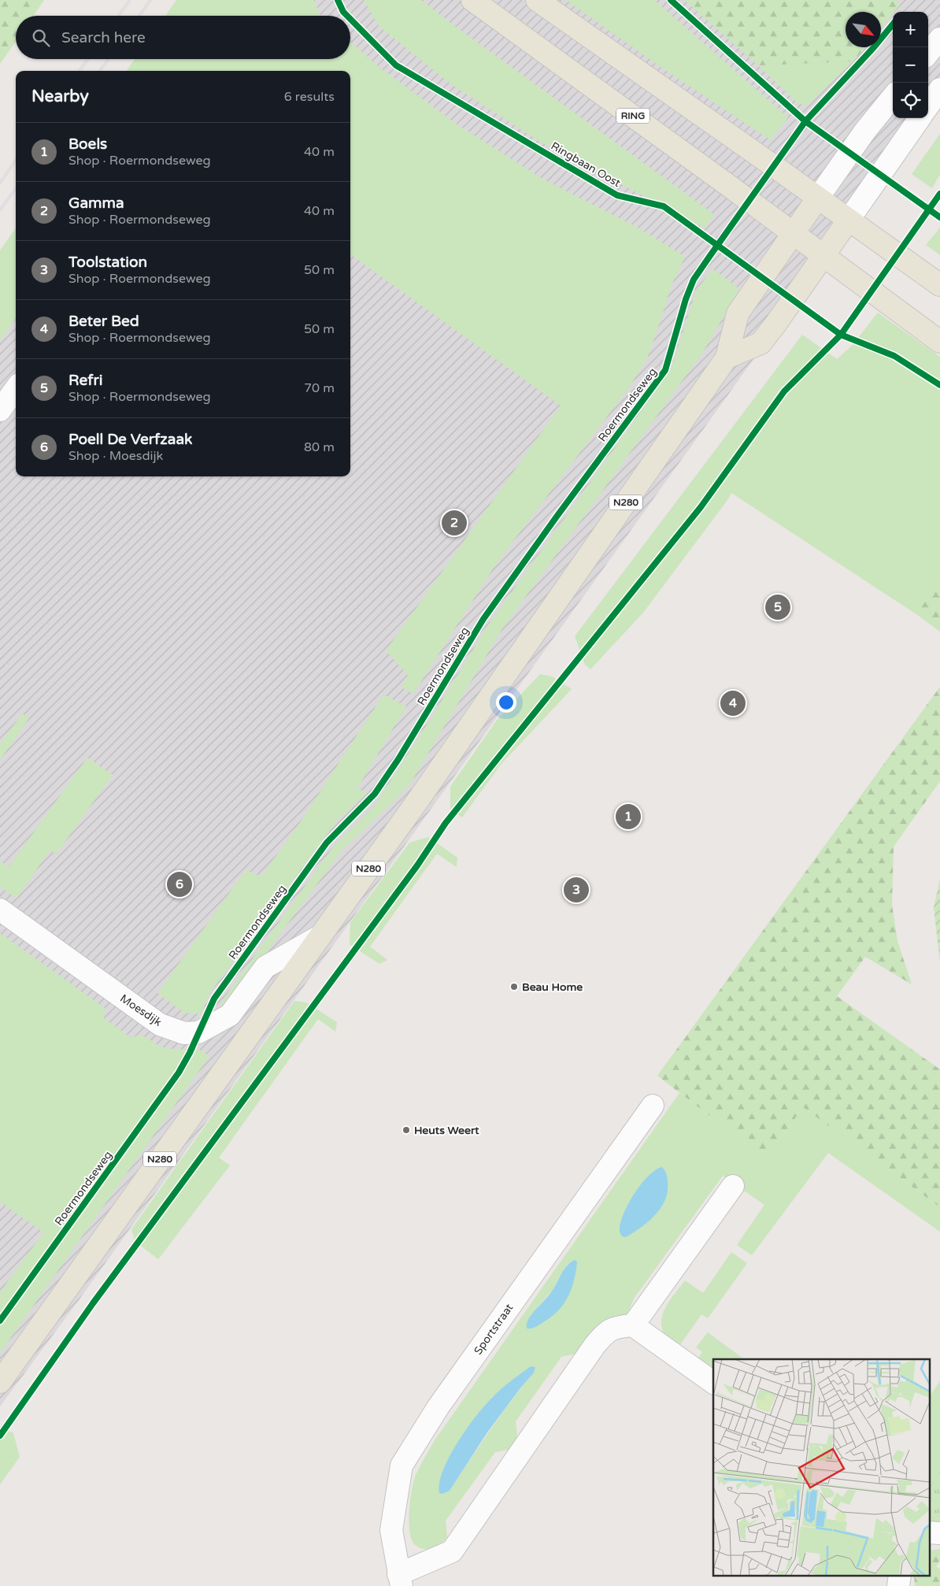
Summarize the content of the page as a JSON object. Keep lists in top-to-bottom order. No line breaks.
{"streets":{"main road":["RING","N280"],"street":["Moesdijk","Sportstraat"],"cycle path":["Ringbaan Oost","Roermondseweg"]},"crossings":[["RING","N280"],["N280","Moesdijk"]],"places":["Beau Home","Heuts Weert"],"north":"bottom right","page":{"map_buttons":["+","−"],"search":"Search here","heading":["Nearby","6 results"],"list":[{"mark":"1","name":"Boels","note":"Shop · Roermondseweg","value":"40 m"},{"mark":"2","name":"Gamma","note":"Shop · Roermondseweg","value":"40 m"},{"mark":"3","name":"Toolstation","note":"Shop · Roermondseweg","value":"50 m"},{"mark":"4","name":"Beter Bed","note":"Shop · Roermondseweg","value":"50 m"},{"mark":"5","name":"Refri","note":"Shop · Roermondseweg","value":"70 m"},{"mark":"6","name":"Poell De Verfzaak","note":"Shop · Moesdijk","value":"80 m"}],"pins":["2","5","4","1","6","3"]}}
